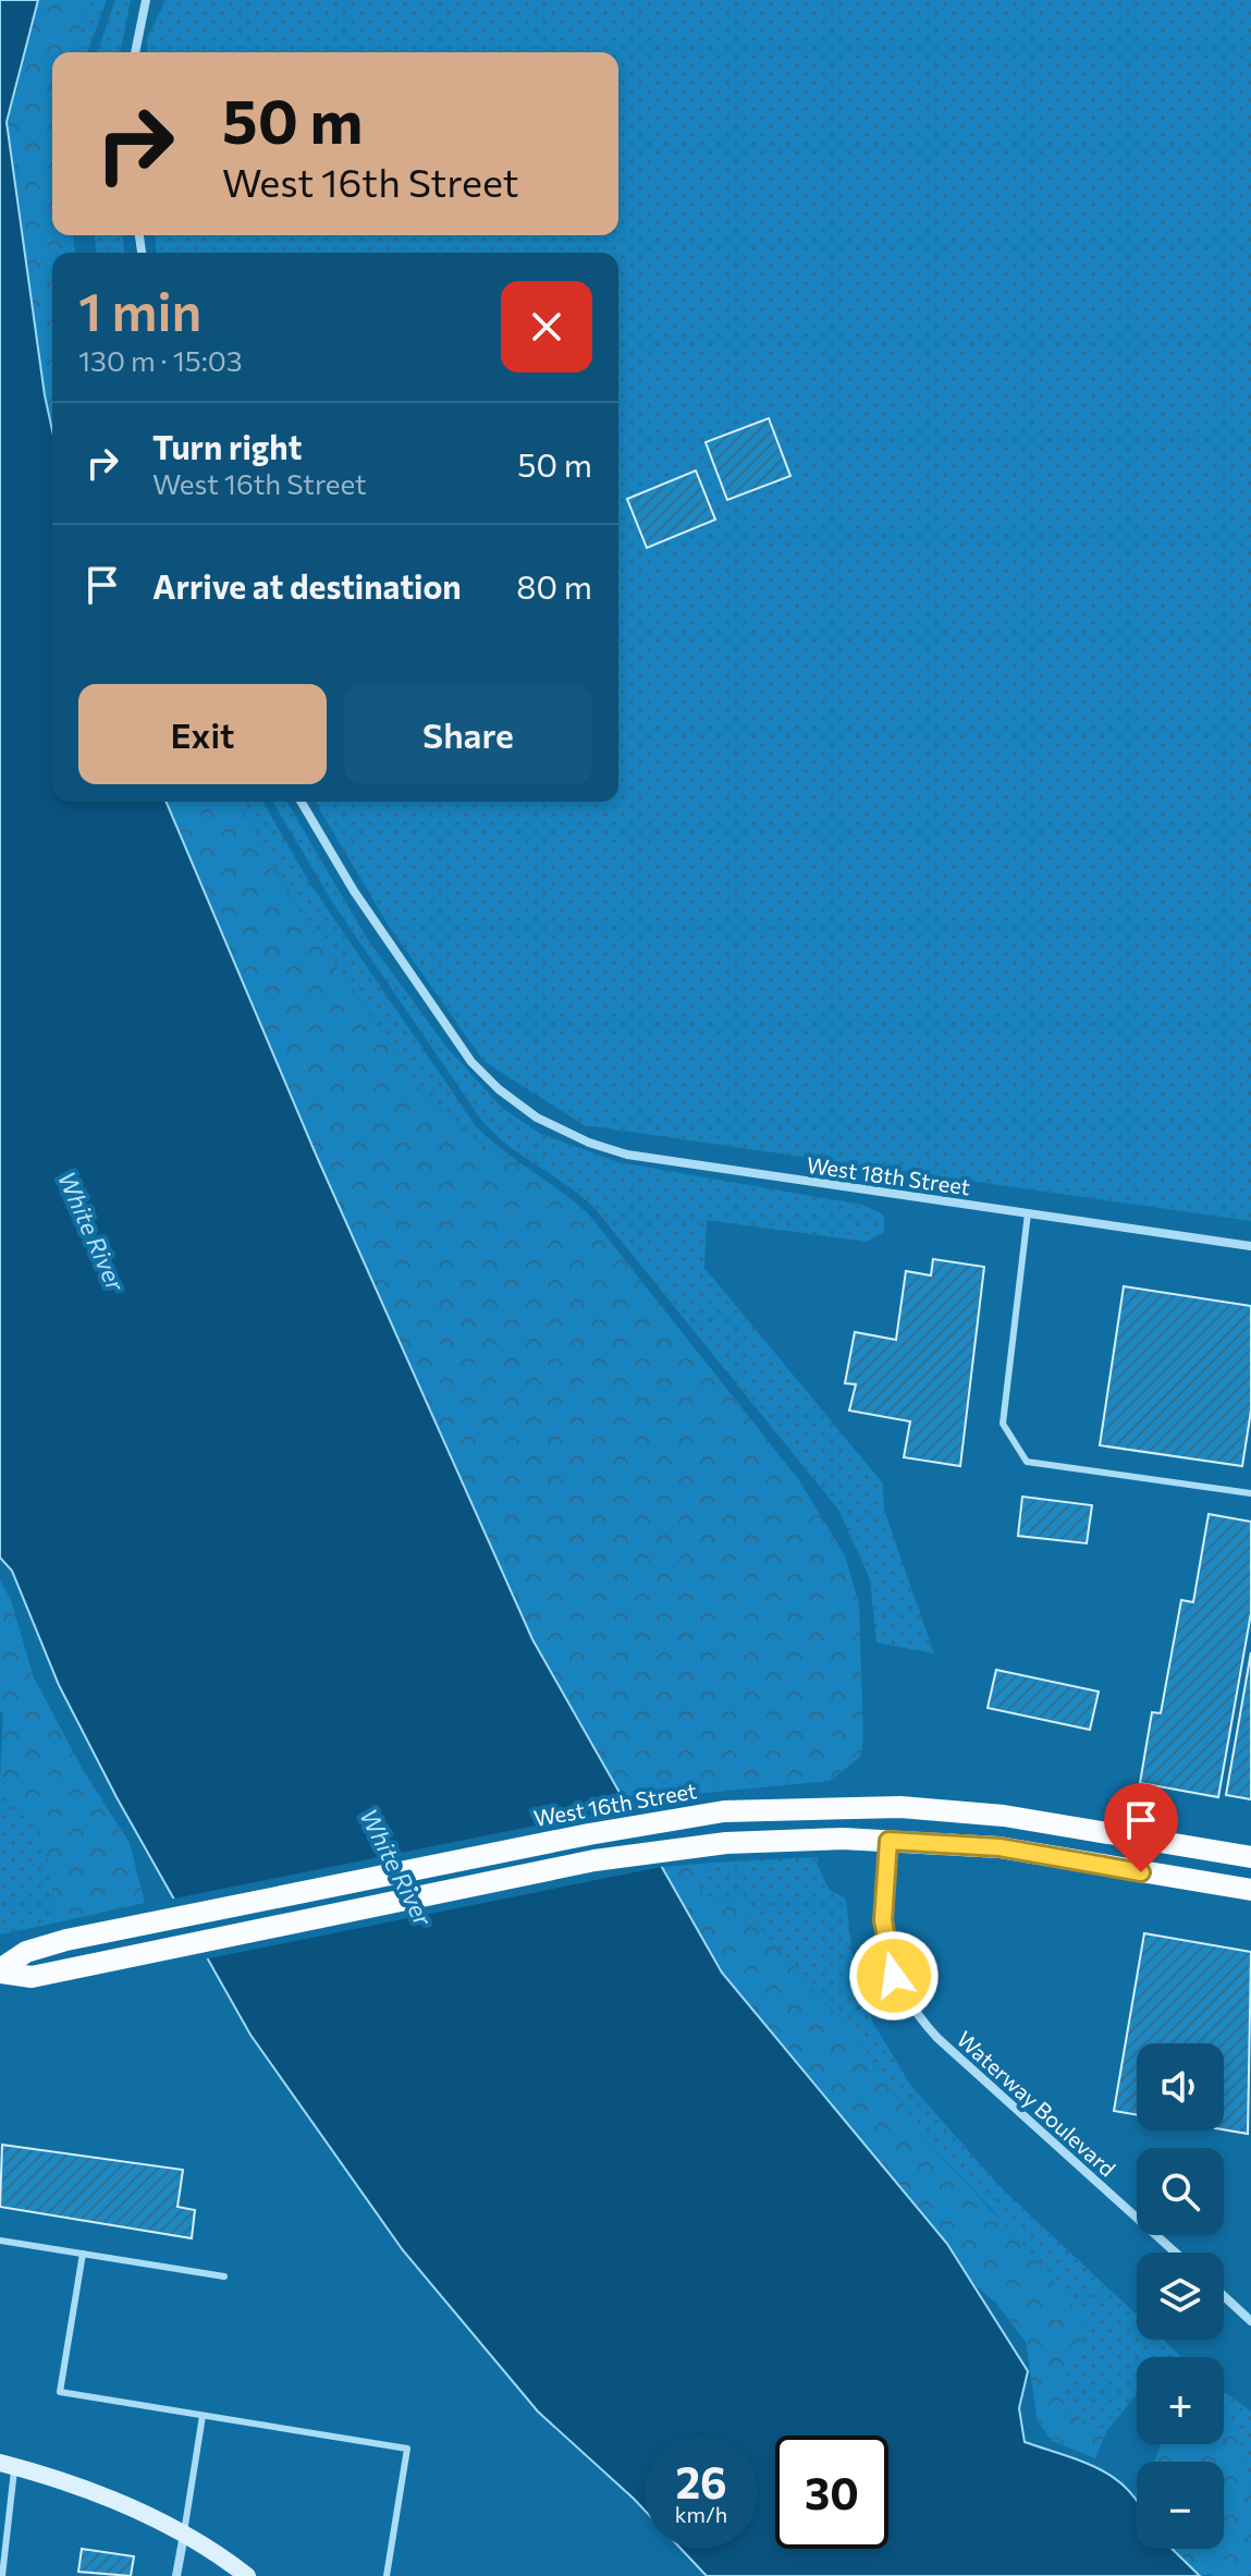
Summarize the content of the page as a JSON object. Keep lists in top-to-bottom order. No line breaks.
{"streets":{"main road":["West 16th Street"],"street":["West 18th Street","Waterway Boulevard"]},"crossings":[["West 16th Street","Waterway Boulevard"]],"water":["White River"],"page":{"turn":["50 m","West 16th Street"],"heading":["1 min","130 m · 15:03"],"list":[{"name":"Turn right","note":"West 16th Street","value":"50 m"},{"name":"Arrive at destination","value":"80 m"}],"buttons":["Exit","Share"],"map_buttons":["+","−"],"speed":"26 km/h","limit":"30"}}
